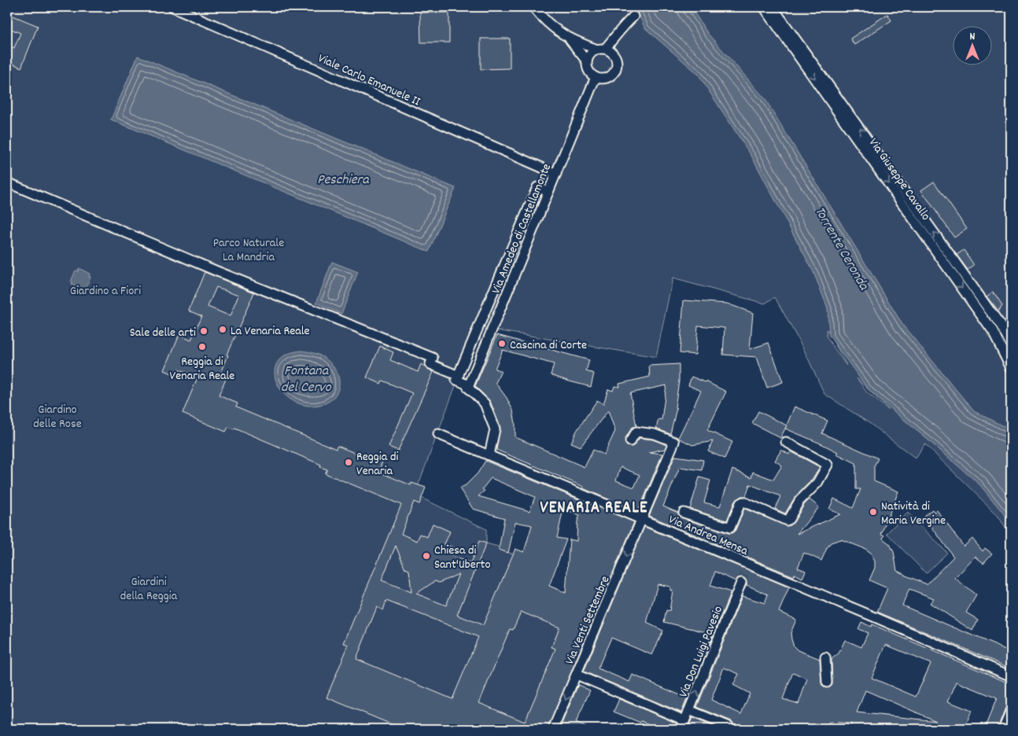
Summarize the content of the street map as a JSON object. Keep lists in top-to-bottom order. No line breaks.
{"streets":{"street":["Viale Carlo Emanuele II","Via Giuseppe Cavallo","Via Amedeo di Castellamonte","Via Andrea Mensa","Via Venti Settembre","Via Don Luigi Pavesio"]},"crossings":[["Viale Carlo Emanuele II","Via Amedeo di Castellamonte"],["Via Andrea Mensa","Via Venti Settembre"]],"one_way":["Via Venti Settembre","Via Don Luigi Pavesio"],"districts":["VENARIA REALE"],"water":["Peschiera","Torrente Ceronda","Fontana del Cervo"],"parks":["Parco Naturale La Mandria","Giardino a Fiori","Giardino delle Rose","Giardini della Reggia"],"places":["La Venaria Reale","Sale delle arti","Cascina di Corte","Reggia di Venaria Reale","Reggia di Venaria","Natività di Maria Vergine","Chiesa di Sant'Uberto"],"north":"top"}
